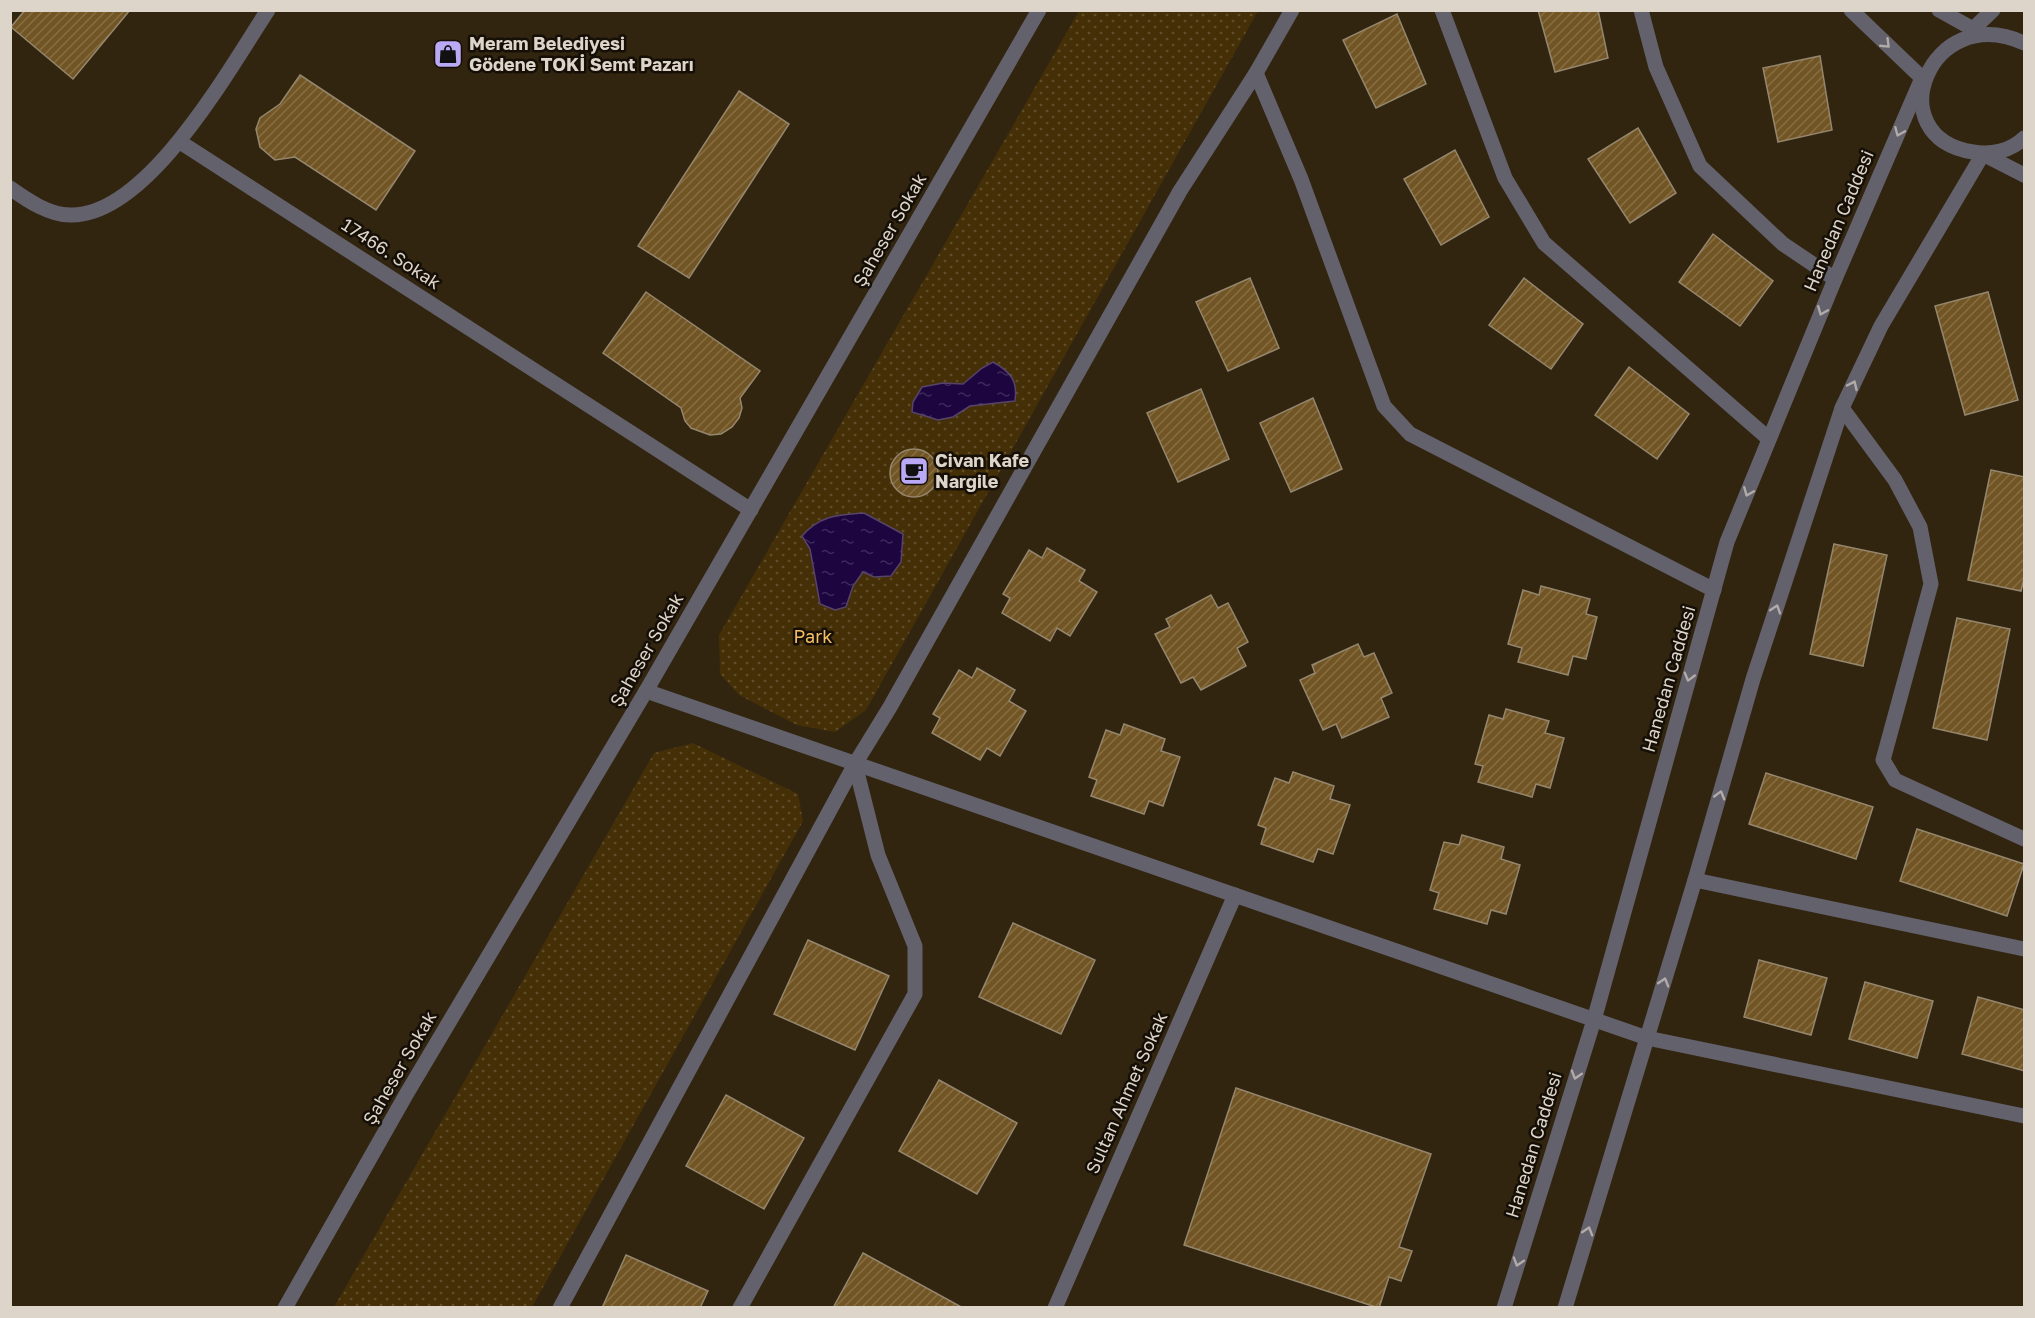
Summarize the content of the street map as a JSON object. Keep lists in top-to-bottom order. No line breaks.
{"streets":{"street":["Hanedan Caddesi","Şaheser Sokak","17466. Sokak","Sultan Ahmet Sokak"]},"crossings":[["Şaheser Sokak","17466. Sokak"]],"parks":["Park"],"places":{"shop":["Meram Belediyesi Gödene TOKİ Semt Pazarı"],"cafe":["Civan Kafe Nargile"]}}
